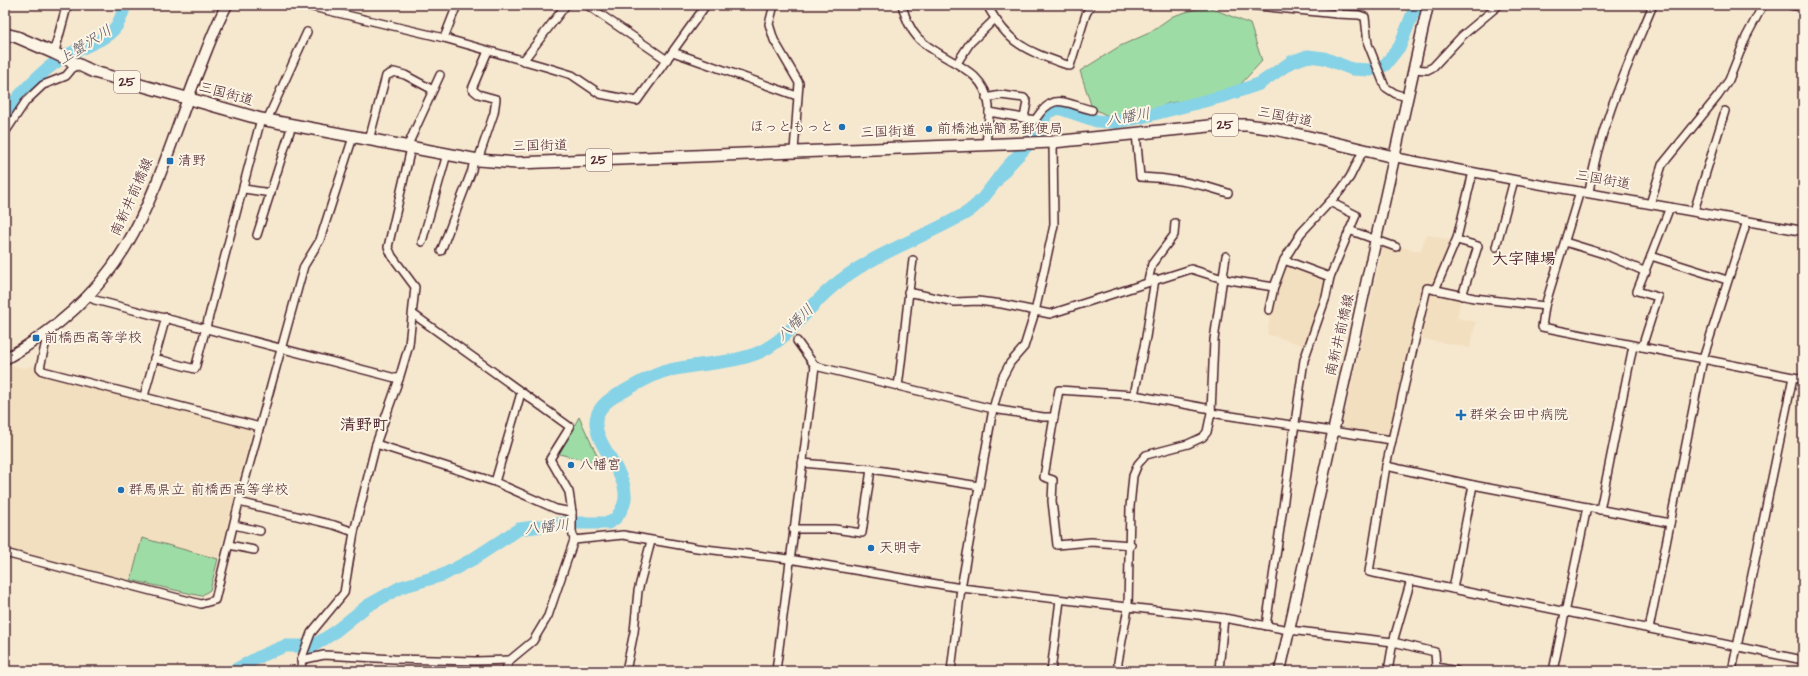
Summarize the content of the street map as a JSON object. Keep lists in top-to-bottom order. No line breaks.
{"streets":{"main road":["25","三国街道","南新井前橋線"]},"crossings":[["三国街道","南新井前橋線"]],"districts":["大字陣場","清野町"],"water":["上蟹沢川","八幡川"],"places":{"other":["ほっともっと","前橋池端簡易郵便局","八幡宮","群馬県立 前橋西高等学校","天明寺"],"transit":["清野","前橋西高等学校"],"health":["群栄会田中病院"]}}
